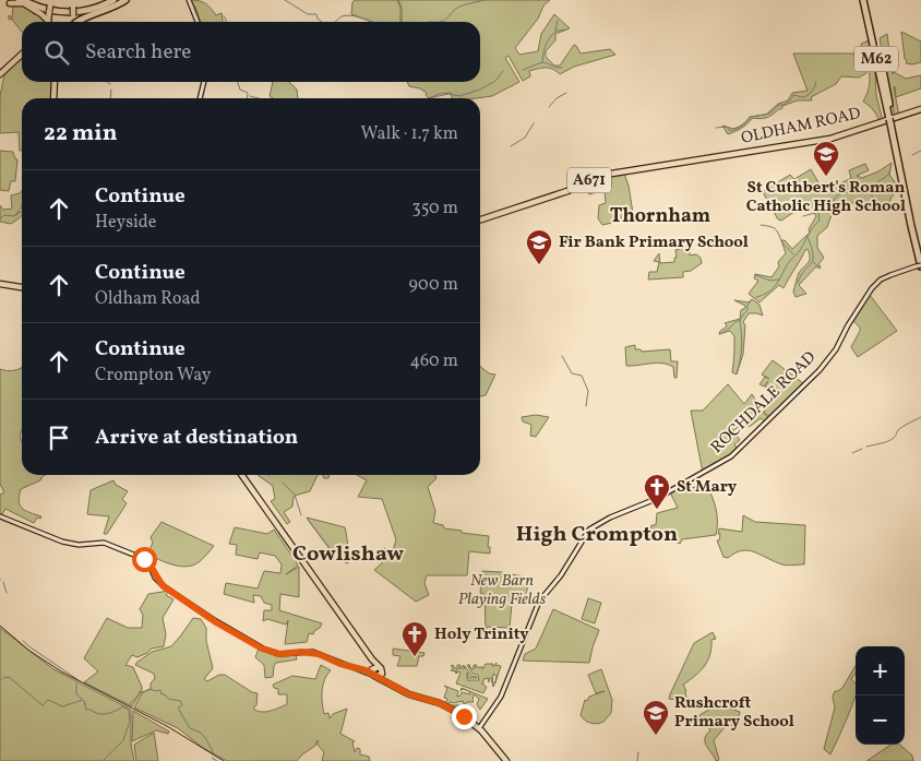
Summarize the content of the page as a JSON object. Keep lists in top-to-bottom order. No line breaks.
{"streets":{"highway":["M62"],"main road":["OLDHAM ROAD","A671","ROCHDALE ROAD"]},"crossings":[["M62","ROCHDALE ROAD"]],"districts":["Thornham","High Crompton","Cowlishaw"],"parks":["New Barn Playing Fields"],"places":{"school or university":["St Cuthbert's Roman Catholic High School","Fir Bank Primary School","Rushcroft Primary School"],"church":["St Mary","Holy Trinity"]},"page":{"search":"Search here","heading":["22 min","Walk · 1.7 km"],"list":[["Continue","Heyside","350 m"],["Continue","Oldham Road","900 m"],["Continue","Crompton Way","460 m"],"Arrive at destination"],"map_buttons":["+","−"]}}
